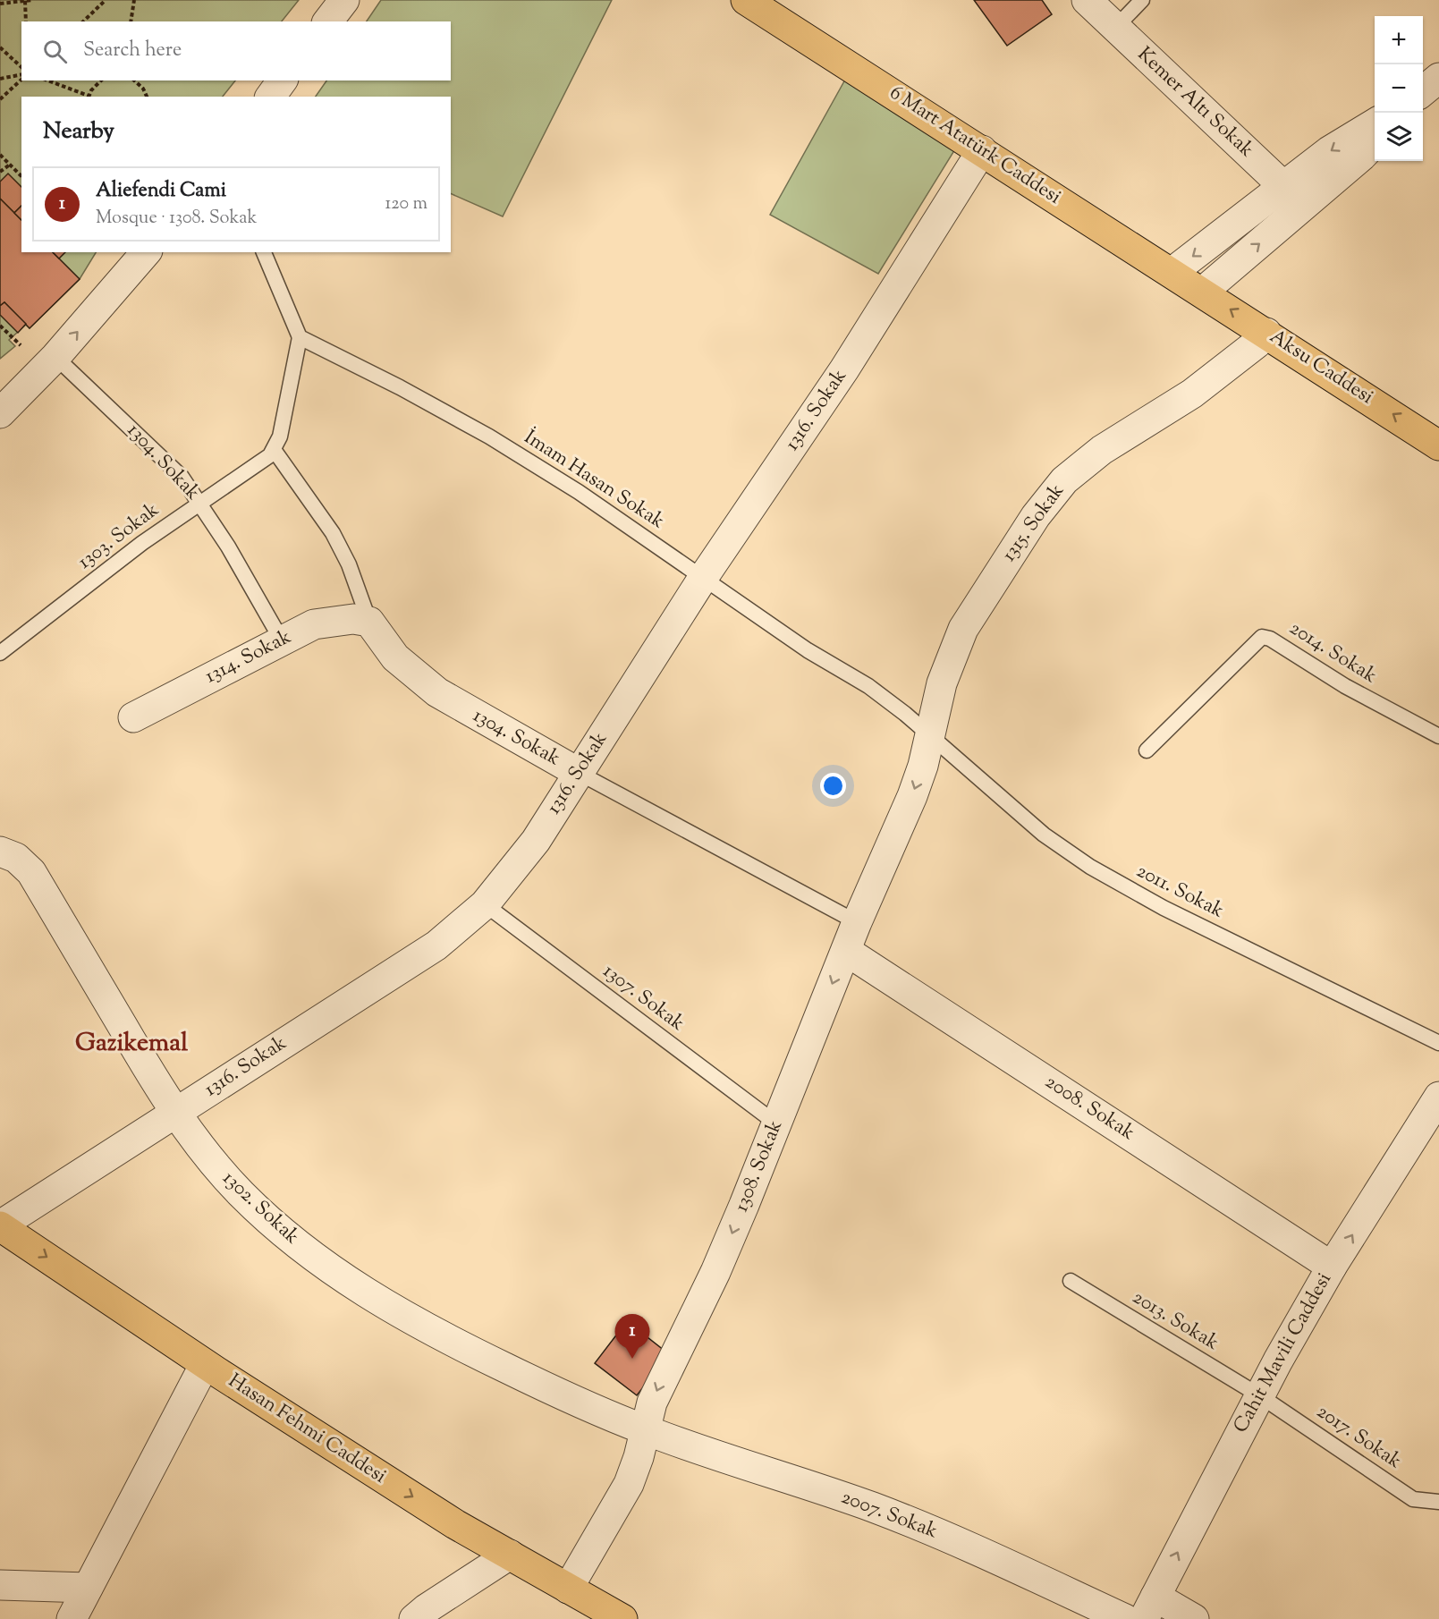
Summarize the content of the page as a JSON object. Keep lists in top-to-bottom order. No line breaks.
{"streets":{"main road":["6 Mart Atatürk Caddesi","Aksu Caddesi","Hasan Fehmi Caddesi"],"street":["Kemer Altı Sokak","1316. Sokak","1304. Sokak","1315. Sokak","1314. Sokak","2008. Sokak","1308. Sokak","1302. Sokak","Cahit Mavili Caddesi","2007. Sokak"],"lane":["İmam Hasan Sokak","1303. Sokak","2014. Sokak","2011. Sokak","1307. Sokak","2013. Sokak","2017. Sokak"]},"crossings":[["6 Mart Atatürk Caddesi","Aksu Caddesi"],["6 Mart Atatürk Caddesi","1316. Sokak"],["Aksu Caddesi","1315. Sokak"],["1316. Sokak","1304. Sokak"],["1316. Sokak","İmam Hasan Sokak"],["1316. Sokak","1307. Sokak"],["1316. Sokak","1302. Sokak"],["1316. Sokak","Hasan Fehmi Caddesi"],["1304. Sokak","1303. Sokak"],["1304. Sokak","1314. Sokak"],["1304. Sokak","1308. Sokak"],["İmam Hasan Sokak","1315. Sokak"],["İmam Hasan Sokak","2011. Sokak"],["İmam Hasan Sokak","1308. Sokak"],["1315. Sokak","2011. Sokak"],["1315. Sokak","1308. Sokak"],["2011. Sokak","1308. Sokak"],["1307. Sokak","1308. Sokak"],["2008. Sokak","1308. Sokak"],["2008. Sokak","Cahit Mavili Caddesi"],["1308. Sokak","1302. Sokak"],["1308. Sokak","Hasan Fehmi Caddesi"],["1308. Sokak","2007. Sokak"],["1302. Sokak","2007. Sokak"],["2013. Sokak","Cahit Mavili Caddesi"],["2013. Sokak","2017. Sokak"],["Cahit Mavili Caddesi","2017. Sokak"]],"one_way":["Aksu Caddesi","1308. Sokak","Cahit Mavili Caddesi","Hasan Fehmi Caddesi"],"districts":["Gazikemal"],"page":{"map_buttons":["+","−"],"search":"Search here","heading":"Nearby","list":[{"mark":"1","name":"Aliefendi Cami","note":"Mosque · 1308. Sokak","value":"120 m"}],"pins":"1"}}
